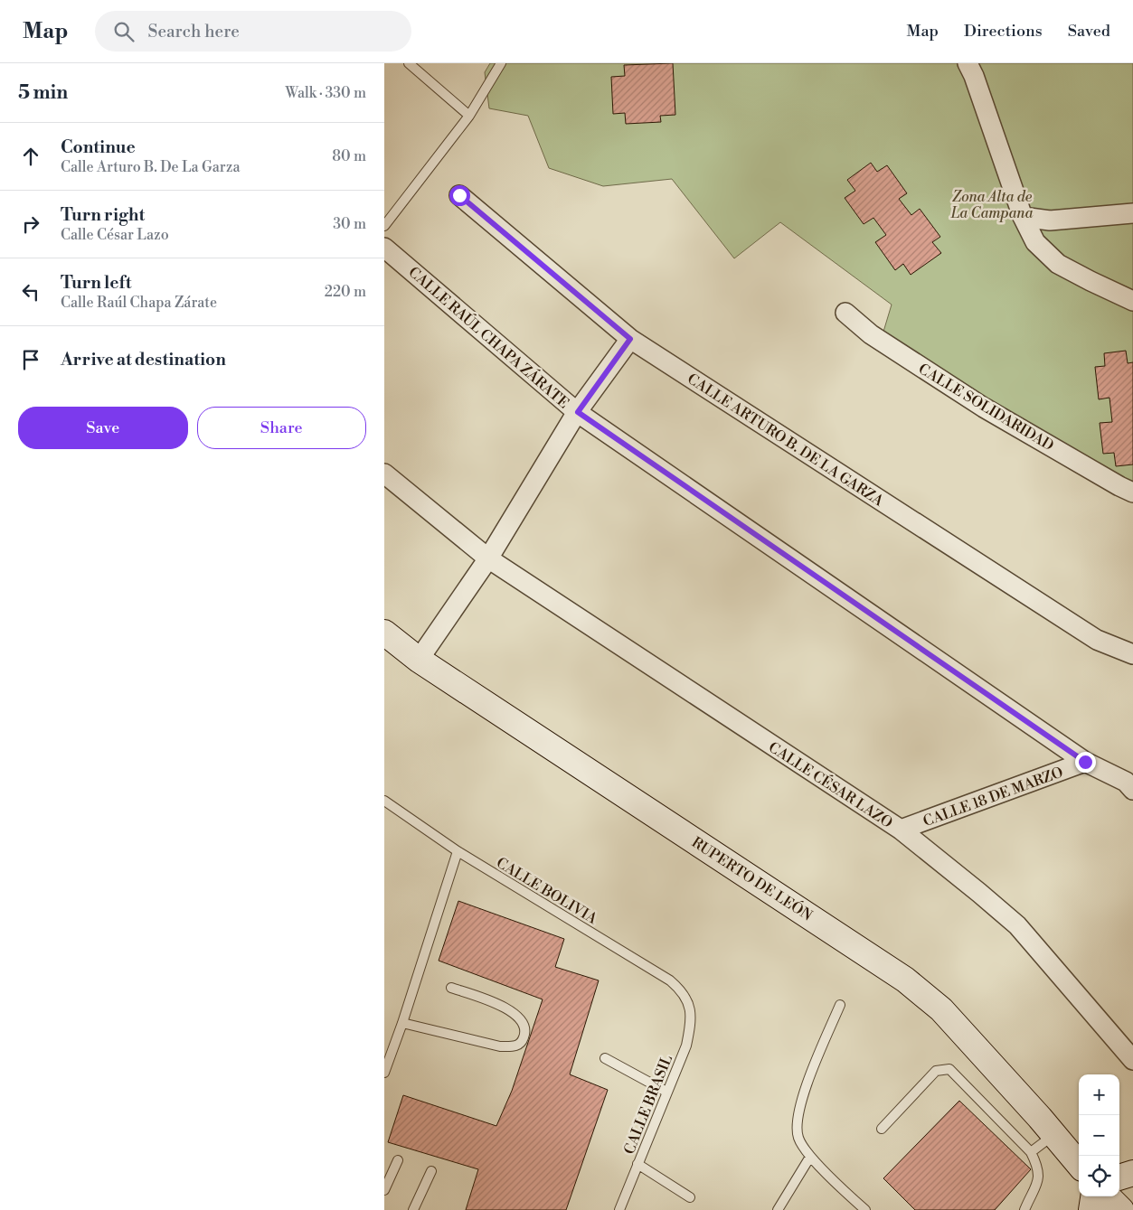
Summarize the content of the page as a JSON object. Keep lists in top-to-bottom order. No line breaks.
{"streets":{"street":["CALLE RAÚL CHAPA ZÁRATE","CALLE SOLIDARIDAD","CALLE ARTURO B. DE LA GARZA","CALLE CÉSAR LAZO","CALLE 18 DE MARZO","RUPERTO DE LEÓN"],"lane":["CALLE BOLIVIA","CALLE BRASIL"]},"crossings":[["CALLE RAÚL CHAPA ZÁRATE","CALLE 18 DE MARZO"],["CALLE CÉSAR LAZO","CALLE 18 DE MARZO"],["CALLE BOLIVIA","CALLE BRASIL"]],"parks":["Zona Alta de La Campana"],"page":{"header":"Map","search":"Search here","nav":["Map","Directions","Saved"],"heading":["5 min","Walk · 330 m"],"list":[["Continue","Calle Arturo B. De La Garza","80 m"],["Turn right","Calle César Lazo","30 m"],["Turn left","Calle Raúl Chapa Zárate","220 m"],"Arrive at destination"],"buttons":["Save","Share"],"map_buttons":["+","−"]}}
